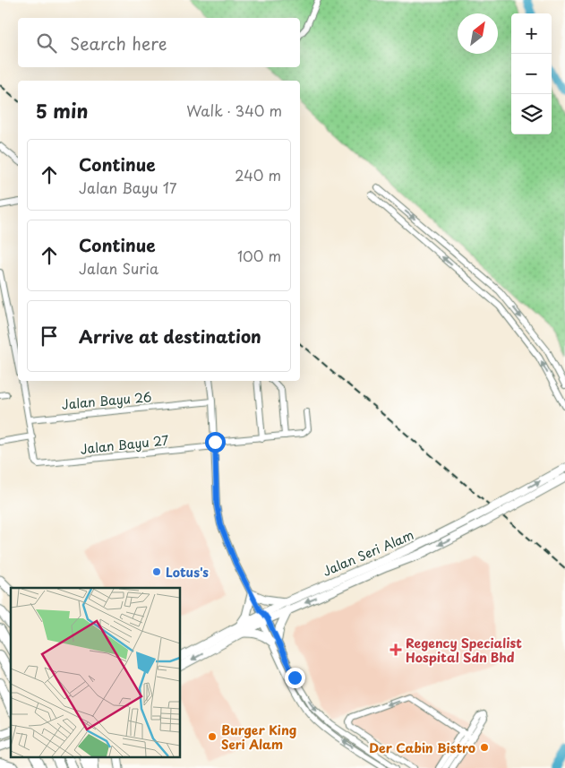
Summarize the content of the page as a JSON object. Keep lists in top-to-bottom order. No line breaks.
{"streets":{"main road":["Jalan Seri Alam"],"street":["Jalan Bayu 26","Jalan Bayu 27"]},"places":{"other":["Lotus's","Burger King Seri Alam","Der Cabin Bistro"],"health":["Regency Specialist Hospital Sdn Bhd"]},"north":"top right","page":{"map_buttons":["+","−"],"search":"Search here","heading":["5 min","Walk · 340 m"],"list":[["Continue","Jalan Bayu 17","240 m"],["Continue","Jalan Suria","100 m"],"Arrive at destination"]}}
